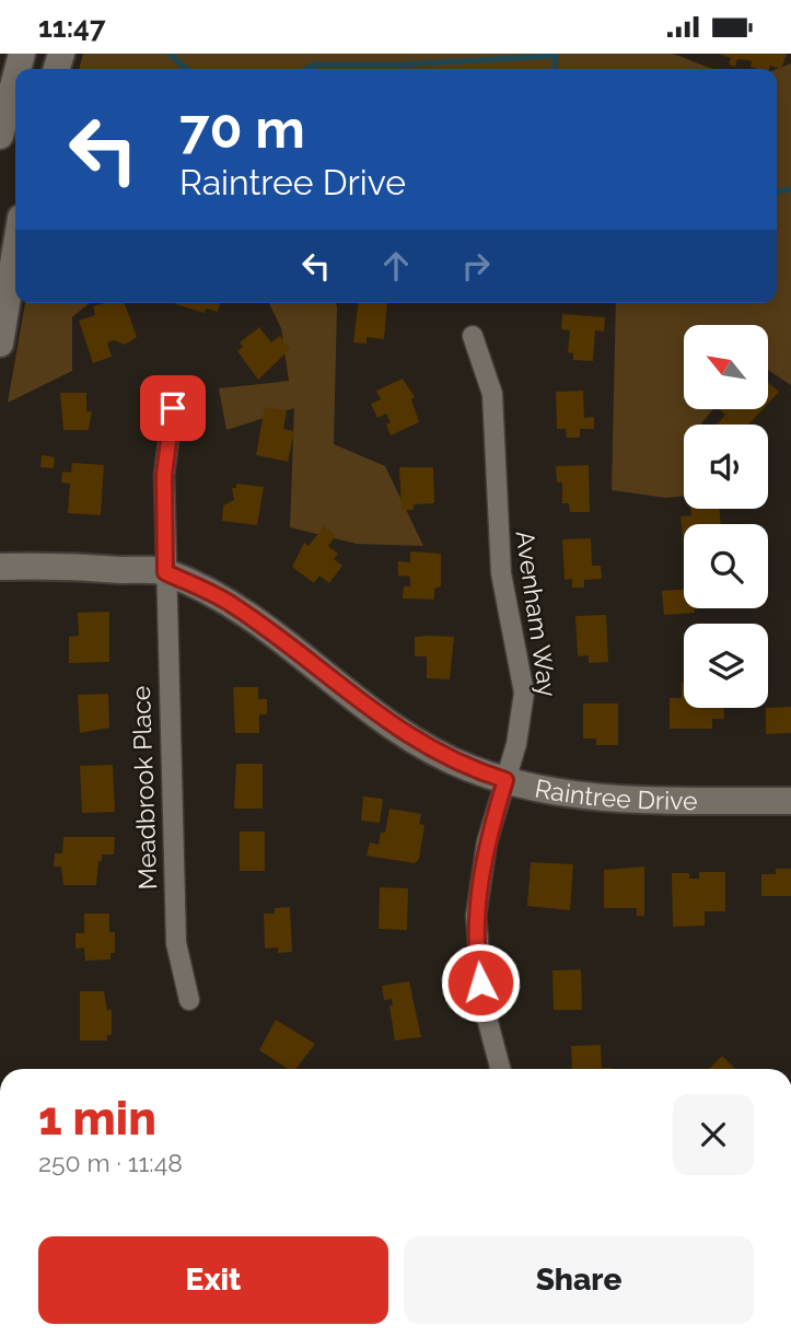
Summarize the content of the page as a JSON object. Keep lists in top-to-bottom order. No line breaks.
{"streets":{"street":["Avenham Way","Meadbrook Place","Raintree Drive"]},"crossings":[["Avenham Way","Raintree Drive"],["Meadbrook Place","Raintree Drive"]],"north":"top left","page":{"status":"11:47","turn":["70 m","Raintree Drive"],"heading":["1 min","250 m · 11:48"],"buttons":["Exit","Share"]}}
